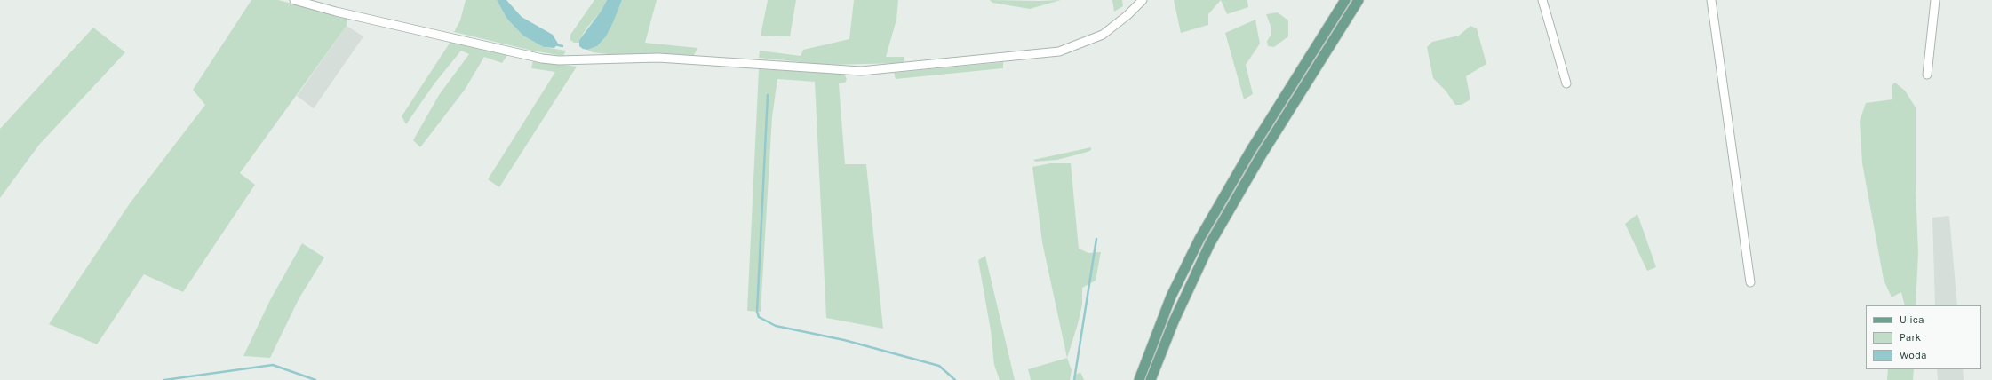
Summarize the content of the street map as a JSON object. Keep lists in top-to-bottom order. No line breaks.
{"legend":["Ulica","Park","Woda"]}
